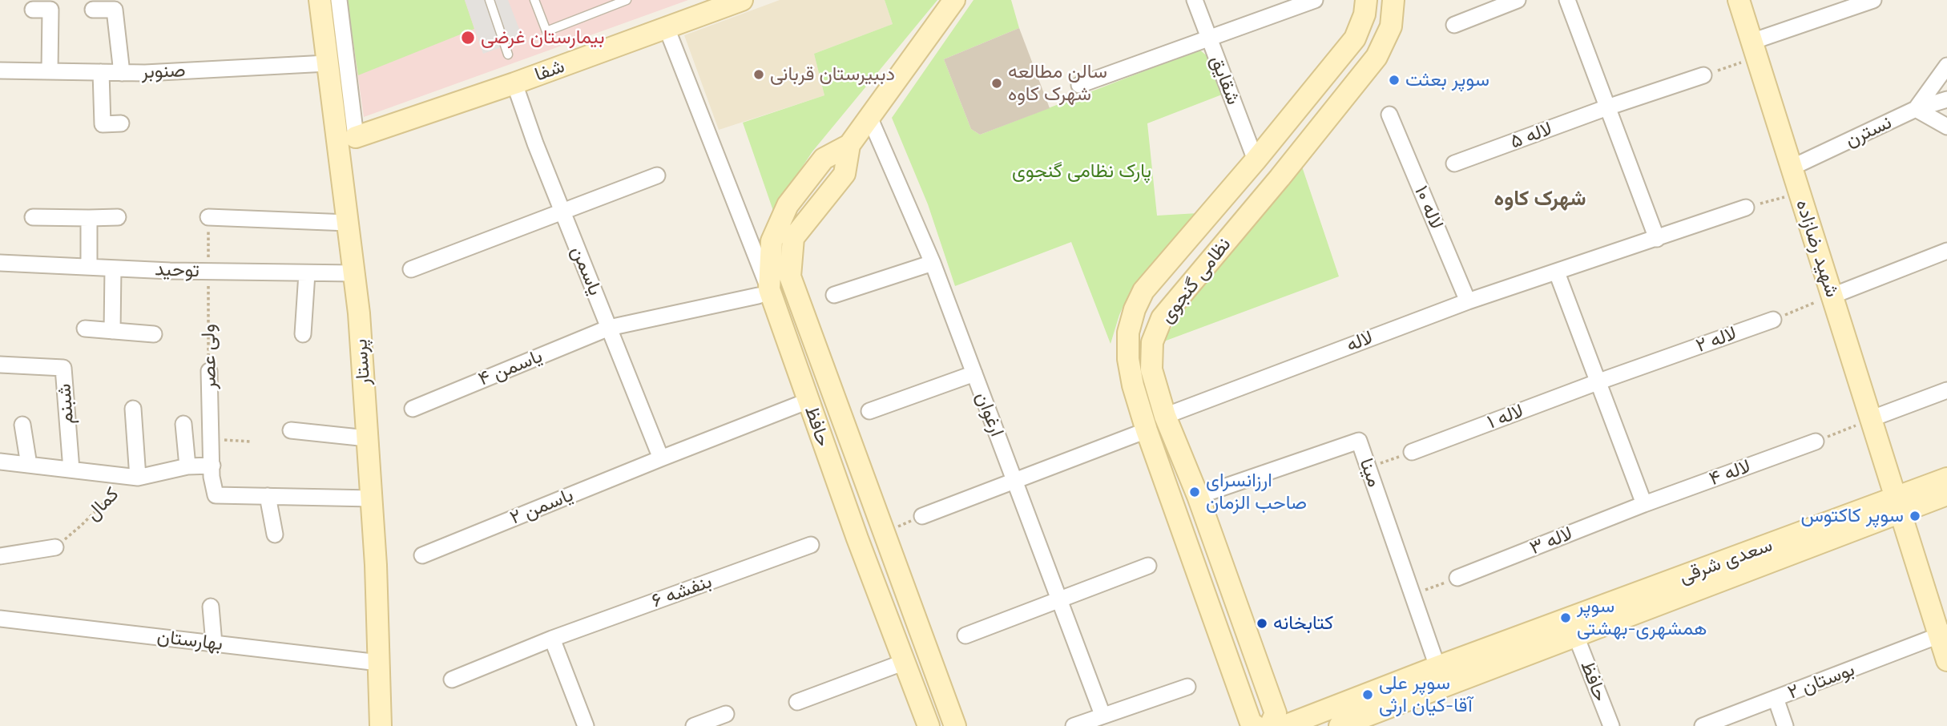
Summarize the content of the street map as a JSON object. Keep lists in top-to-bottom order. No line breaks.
{"streets":{"street":["شفا","صنوبر","شقایق","نسترن","لاله ۵","لاله ۱۰","شهید رضازاده","توحید","یاسمن","نظامی گنجوی","لاله ۲","لاله","ولی عصر","پرستار","یاسمن ۴","شبنم","ارغوان","لاله ۱","حافظ","مینا","لاله ۴","کمال","یاسمن ۲","لاله ۳","سعدی شرقی","بنفشه ۶","بهارستان","بوستان ۲"]},"crossings":[["شفا","یاسمن"],["صنوبر","پرستار"],["شقایق","نظامی گنجوی"],["نسترن","شهید رضازاده"],["لاله ۱۰","لاله"],["شهید رضازاده","سعدی شرقی"],["شهید رضازاده","بوستان ۲"],["توحید","ولی عصر"],["توحید","پرستار"],["یاسمن","یاسمن ۴"],["یاسمن","یاسمن ۲"],["نظامی گنجوی","لاله"],["نظامی گنجوی","مینا"],["لاله ۲","لاله ۱"],["ولی عصر","کمال"],["پرستار","بهارستان"],["یاسمن ۴","حافظ"],["ارغوان","حافظ"],["حافظ","یاسمن ۲"],["حافظ","سعدی شرقی"],["مینا","سعدی شرقی"],["لاله ۴","لاله ۳"]],"districts":["شهرک کاوه"],"parks":["پارک نظامی گنجوی"],"places":["بیمارستان غرضی","دببیرستان قربانی","سوپر بعثت","سالن مطالعه شهرک کاوه","ارزانسرای صاحب الزمان","سوپر کاکتوس","سوپر همشهری-بهشتی","کتابخانه","سوپر علی آقا-کیان ارثی"]}
